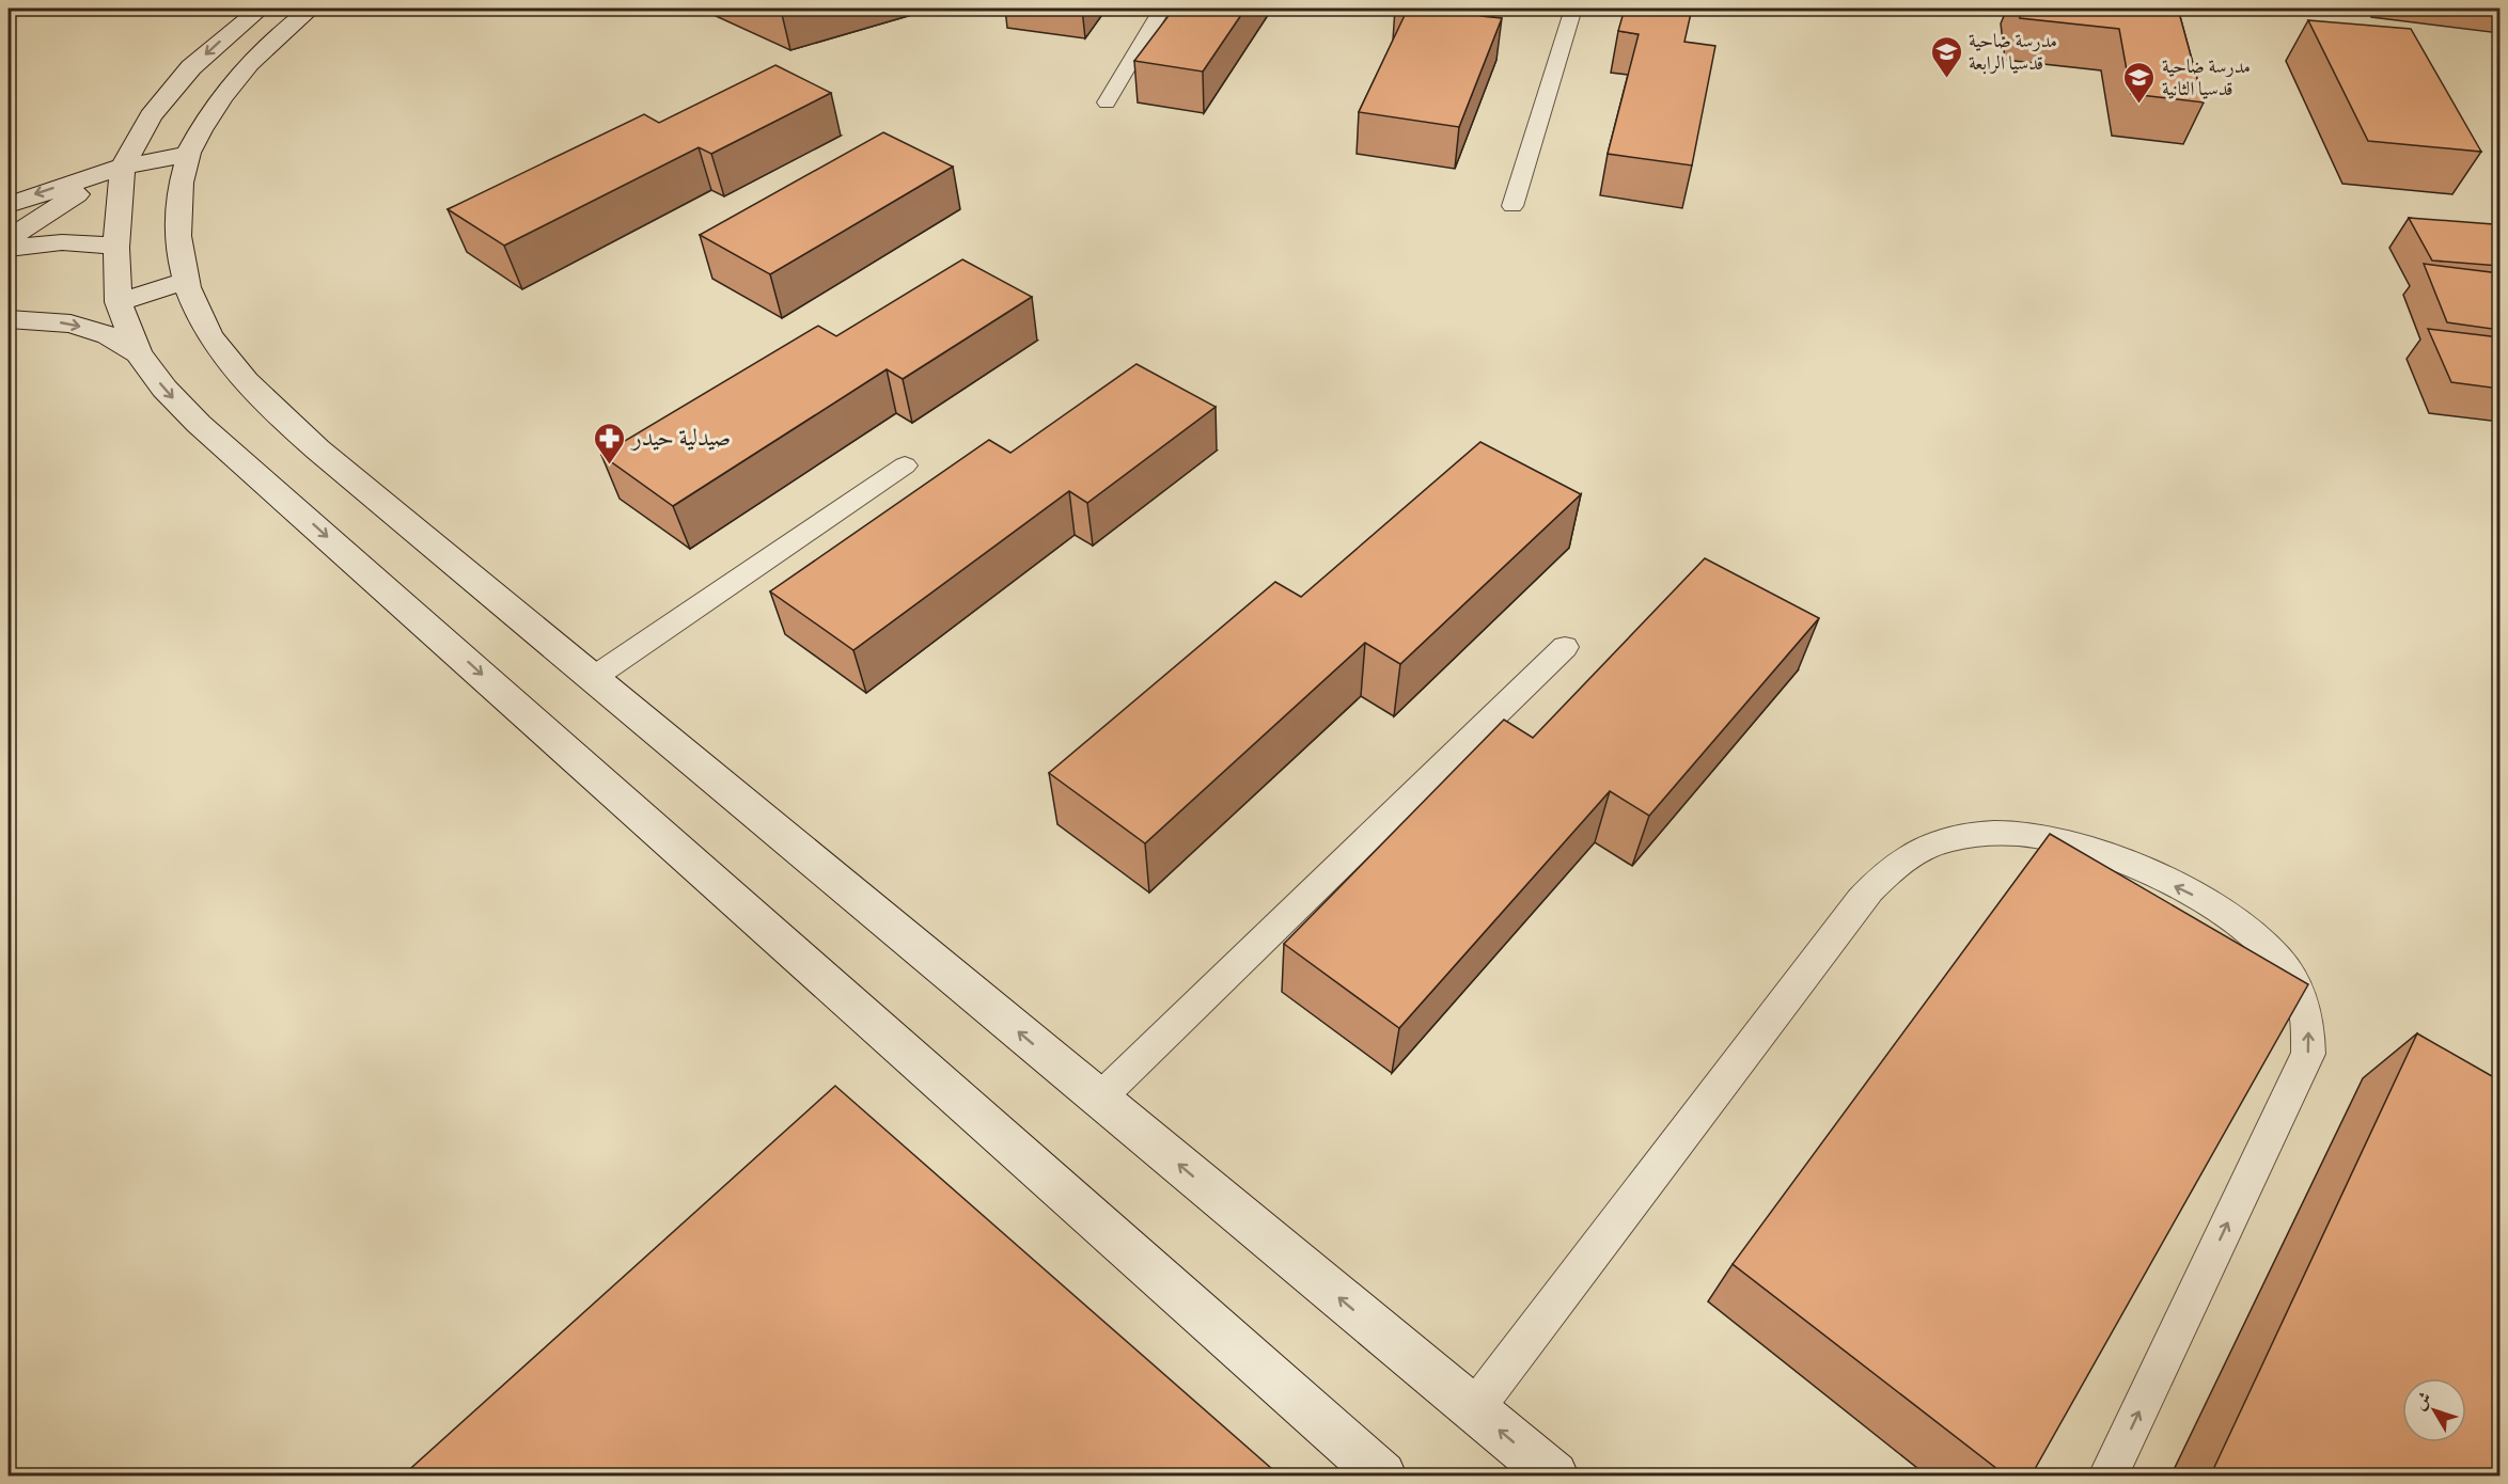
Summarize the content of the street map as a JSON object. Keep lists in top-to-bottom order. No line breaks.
{"places":{"school or university":["مدرسة ضاحية قدسيا الرابعة","مدرسة ضاحية قدسيا الثانية"],"pharmacy":["صيدلية حيدر"]},"north":"top left"}
